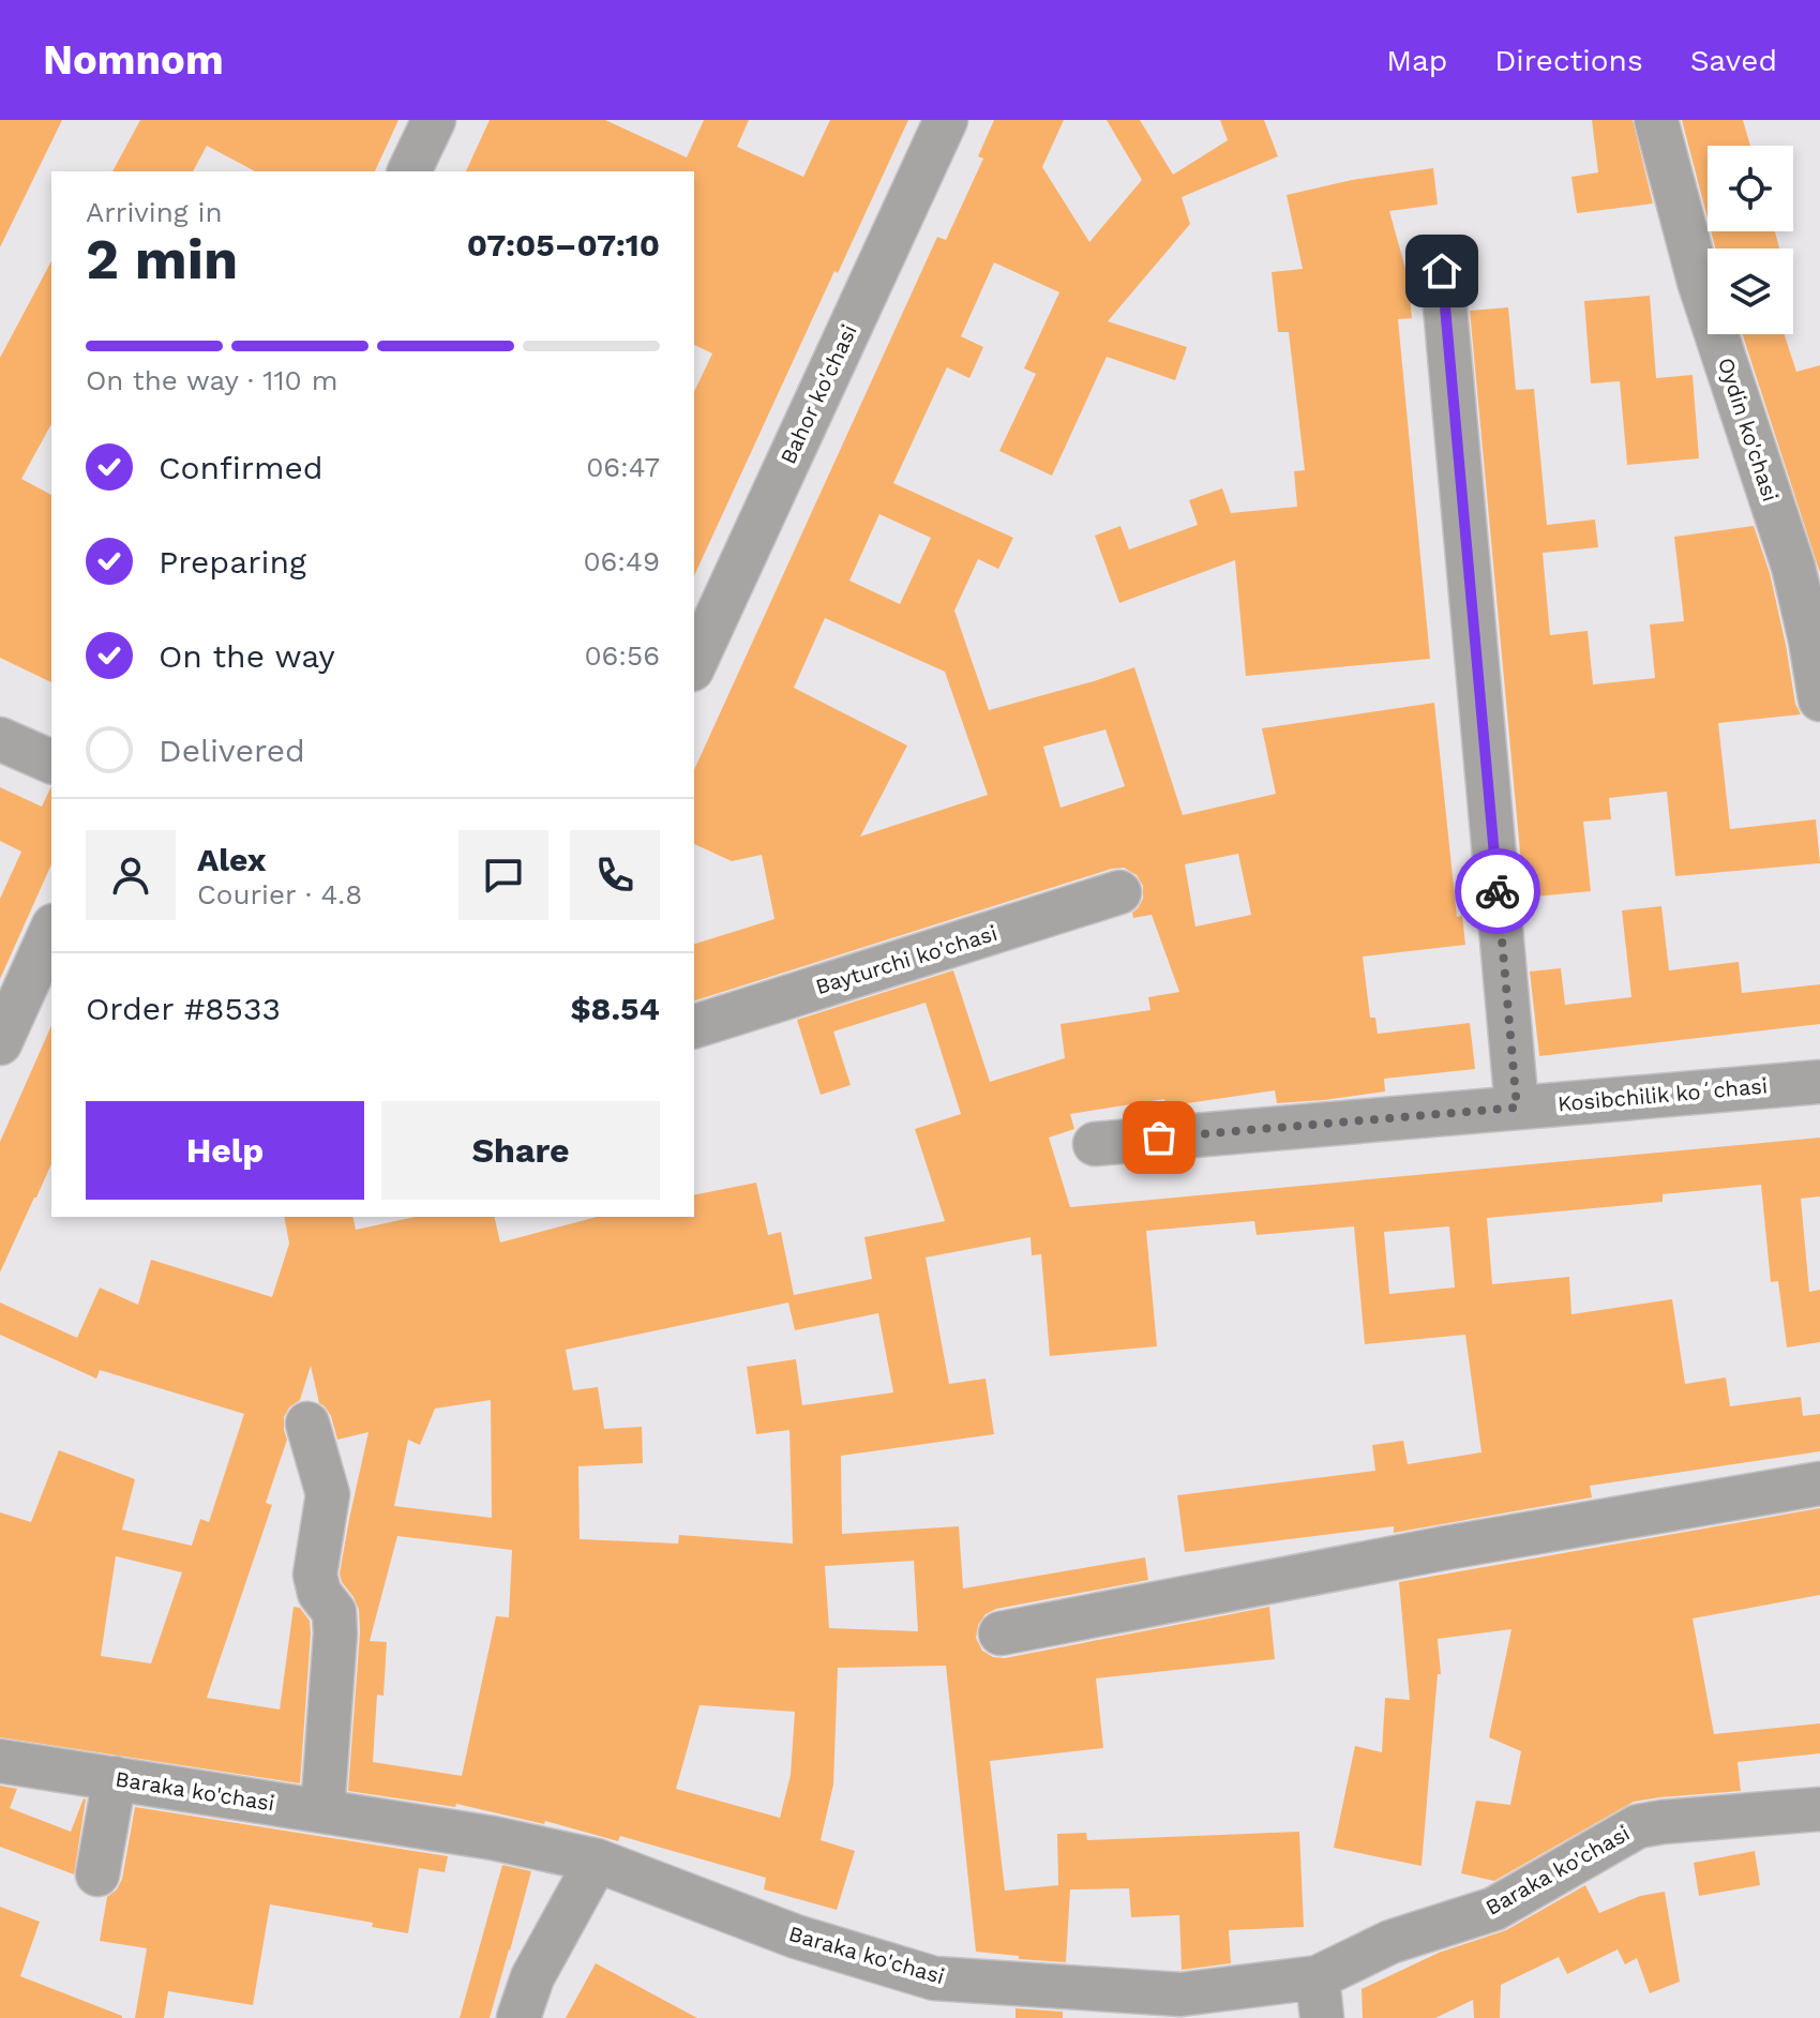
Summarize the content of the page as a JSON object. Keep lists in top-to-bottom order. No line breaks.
{"streets":{"street":["Bahor ko'chasi","Oydin ko'chasi","Bayturchi ko'chasi","Kosibchilik koʻchasi","Baraka ko'chasi"]},"page":{"header":"Nomnom","nav":["Map","Directions","Saved"],"heading":["2 min","Arriving in","07:05–07:10"],"panel":["Alex","Courier · 4.8","Order #8533","$8.54"],"bar":"On the way · 110 m","list":[["Confirmed","06:47"],["Preparing","06:49"],["On the way","06:56"],"Delivered"],"buttons":["Help","Share"]}}
